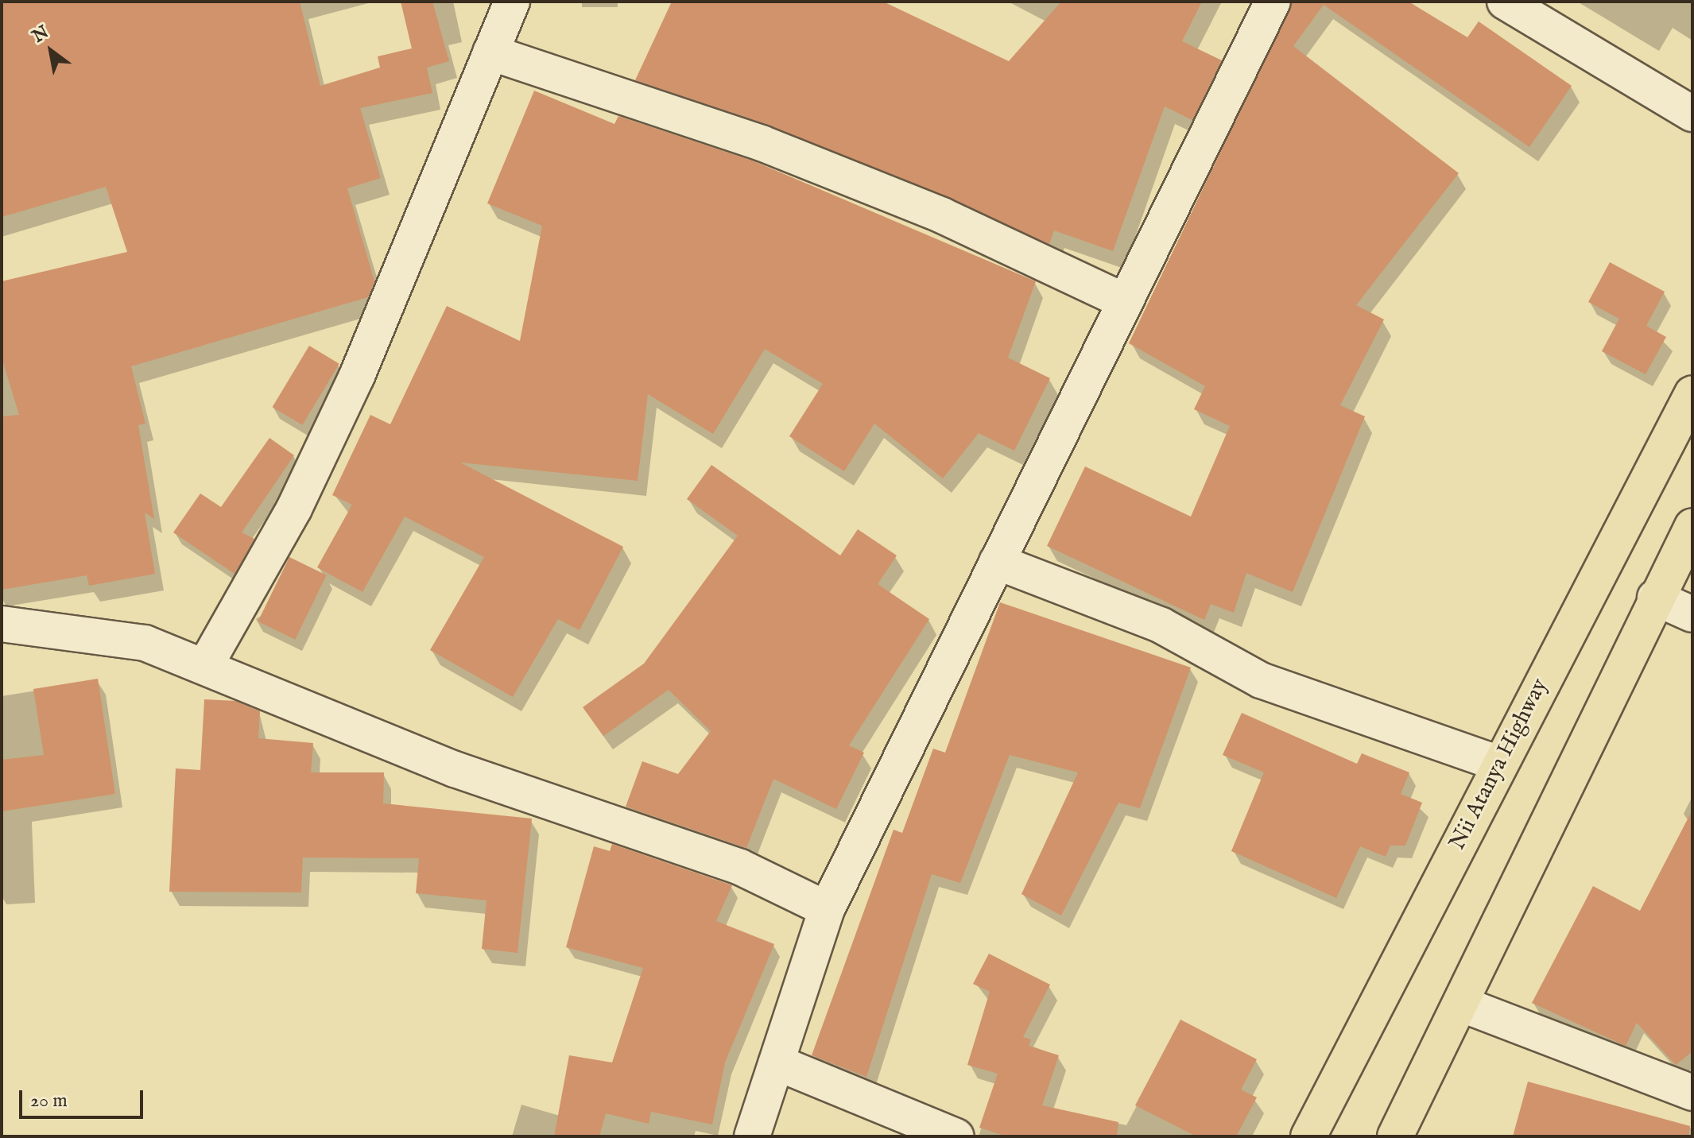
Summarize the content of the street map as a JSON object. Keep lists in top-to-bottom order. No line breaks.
{"streets":{"main road":["Nii Atanya Highway"]},"scale_bar":"20 m","north":"top left"}
